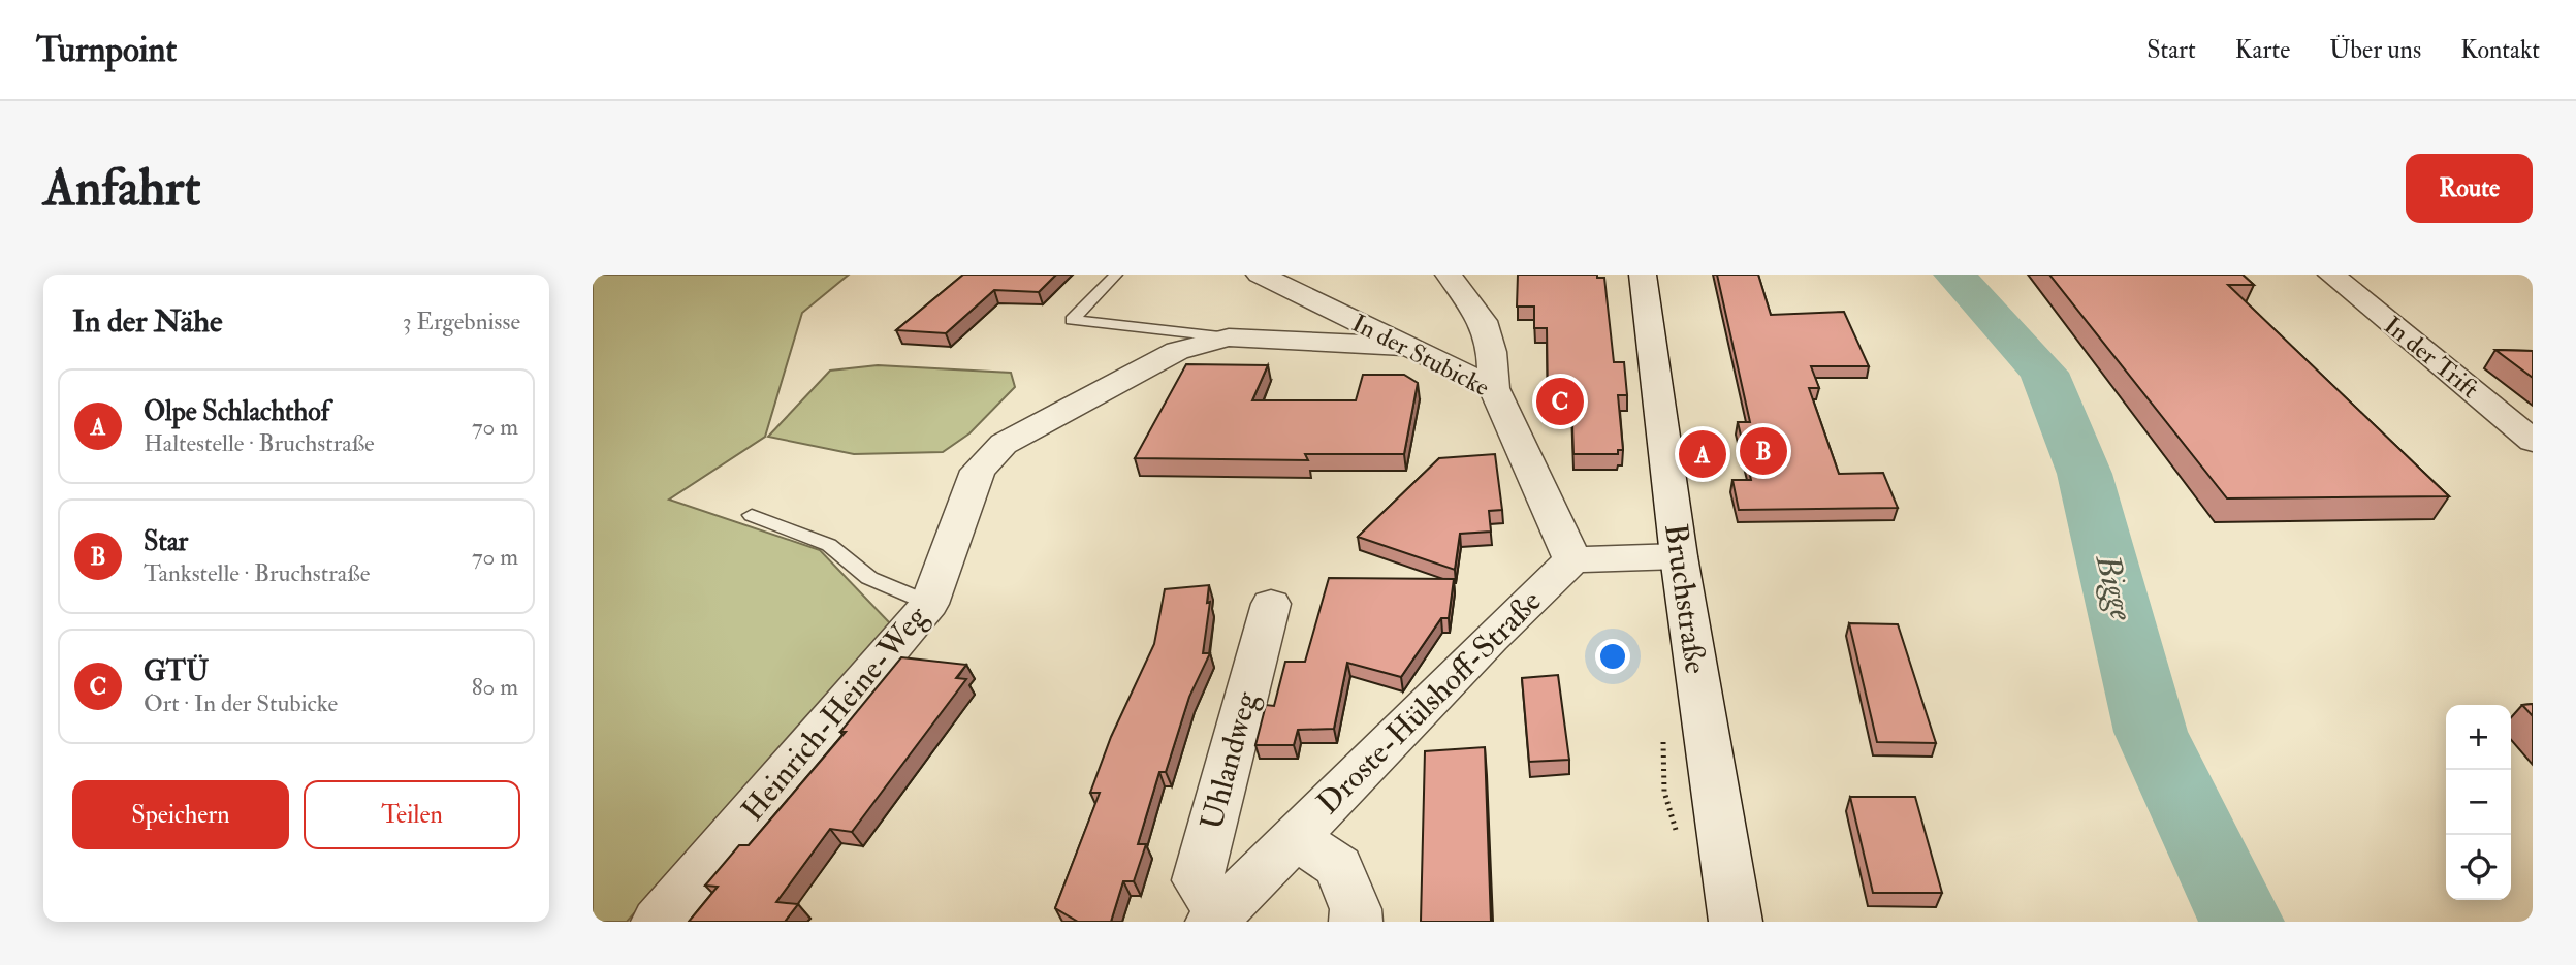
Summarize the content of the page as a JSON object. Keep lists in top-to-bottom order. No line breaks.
{"streets":{"street":["In der Stubicke","In der Trift","Bruchstraße","Droste-Hülshoff-Straße","Heinrich-Heine-Weg","Uhlandweg"]},"crossings":[["In der Stubicke","Droste-Hülshoff-Straße"],["In der Stubicke","Heinrich-Heine-Weg"],["Droste-Hülshoff-Straße","Uhlandweg"]],"water":["Bigge"],"page":{"header":"Turnpoint","nav":["Start","Karte","Über uns","Kontakt"],"buttons":["Route",["Speichern","Teilen"]],"title":"Anfahrt","heading":["In der Nähe","3 Ergebnisse"],"list":[{"mark":"A","name":"Olpe Schlachthof","note":"Haltestelle · Bruchstraße","value":"70 m"},{"mark":"B","name":"Star","note":"Tankstelle · Bruchstraße","value":"70 m"},{"mark":"C","name":"GTÜ","note":"Ort · In der Stubicke","value":"80 m"}],"pins":["C","B","A"],"map_buttons":["+","−"]}}
